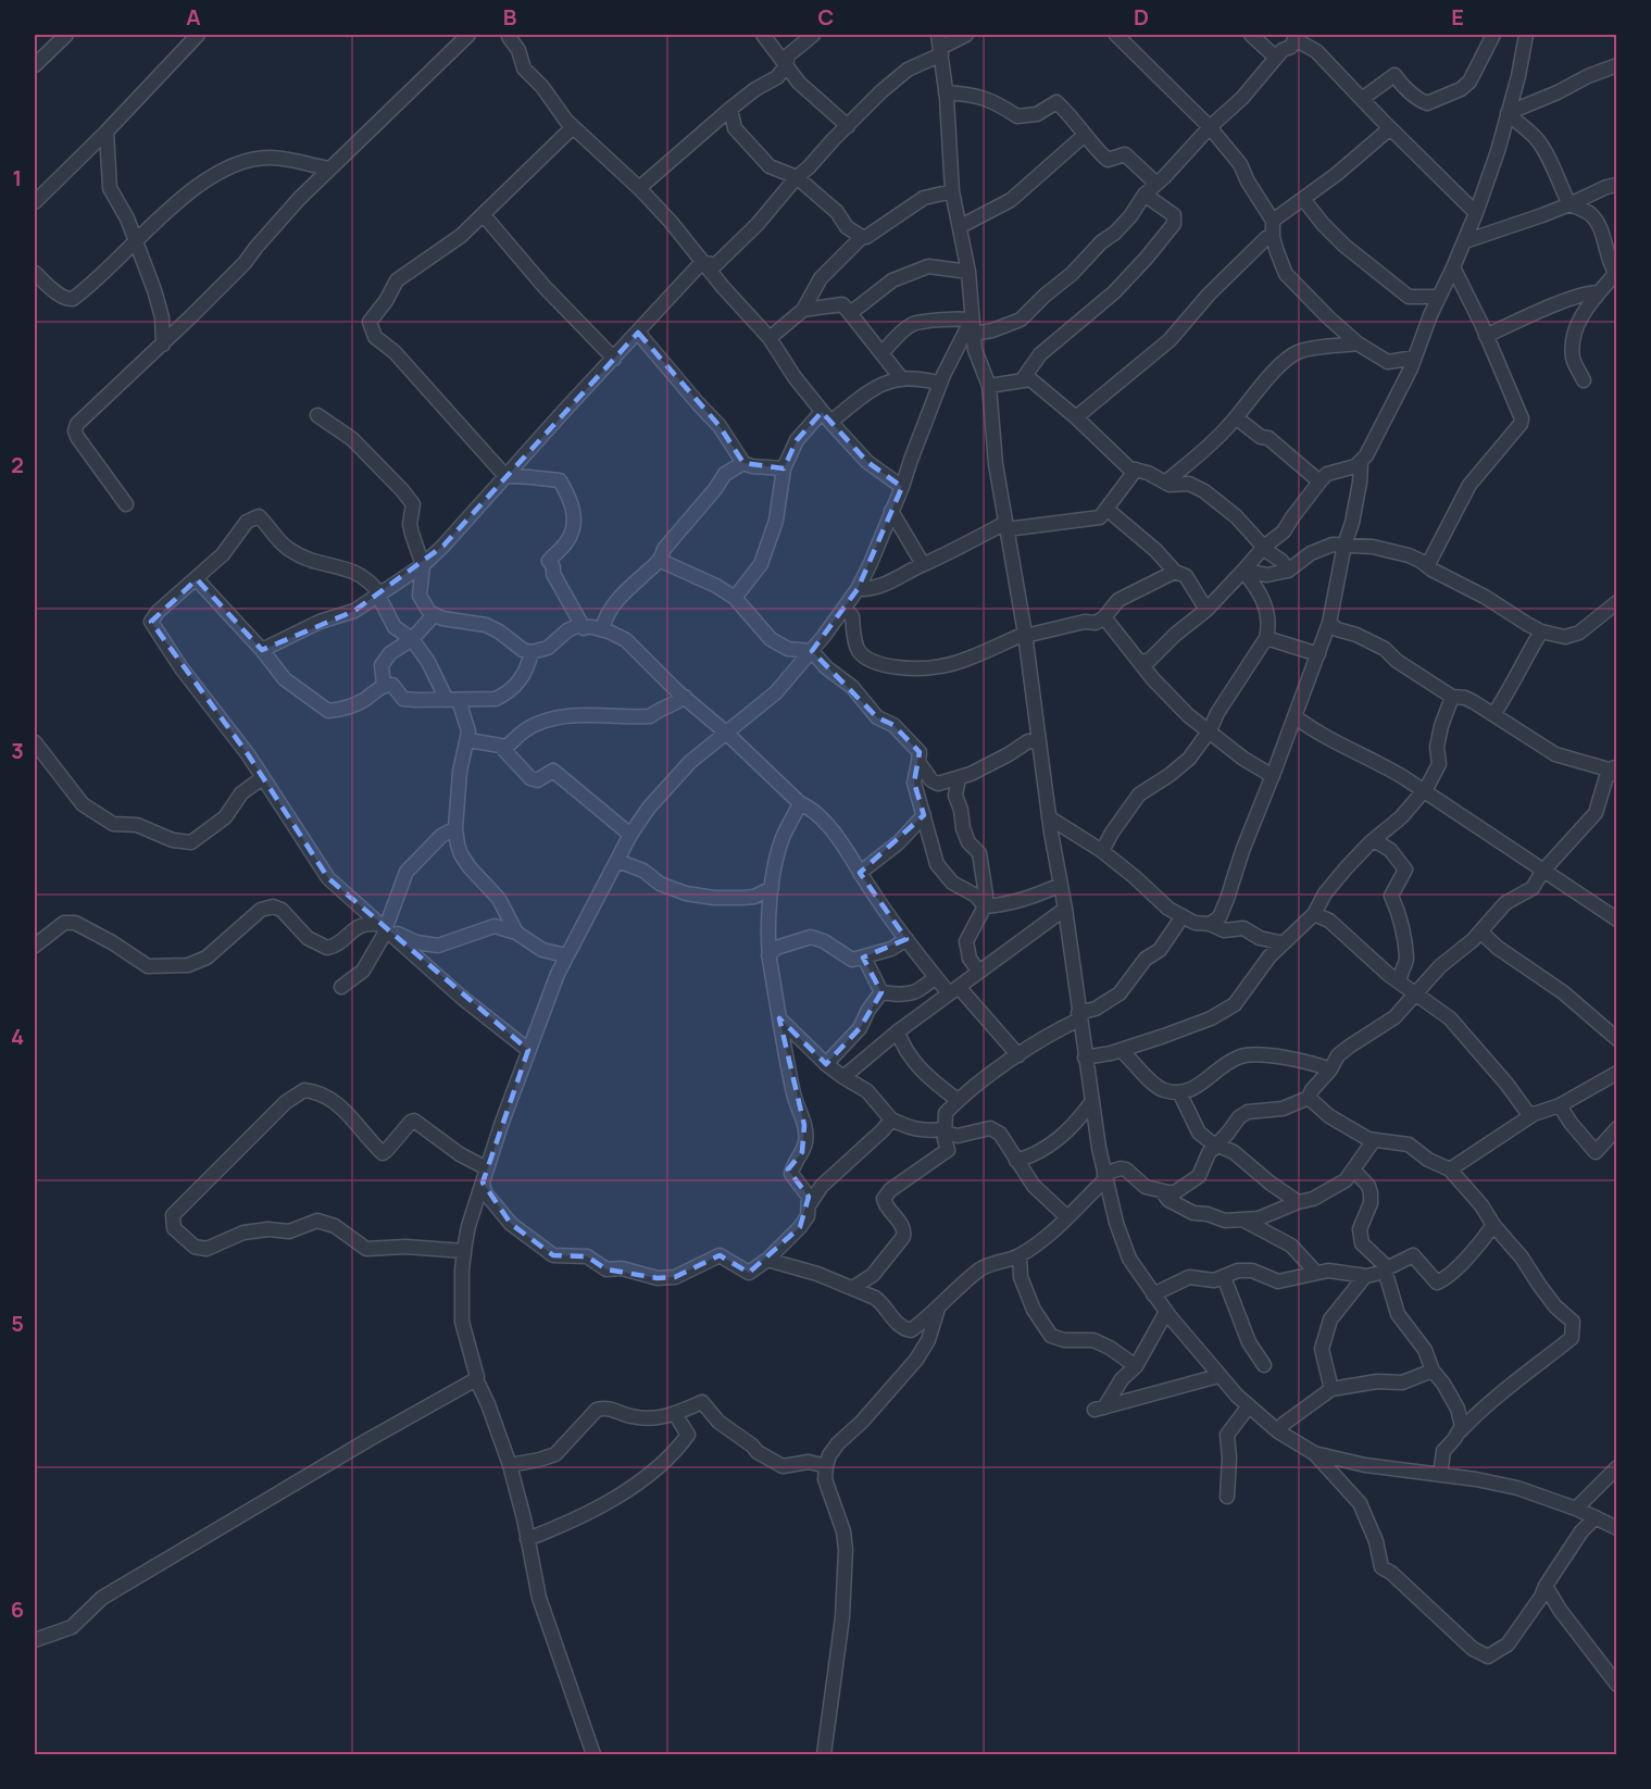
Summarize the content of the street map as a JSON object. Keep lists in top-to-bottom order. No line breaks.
{"grid":{"columns":["A","B","C","D","E"],"rows":["1","2","3","4","5","6"]}}
